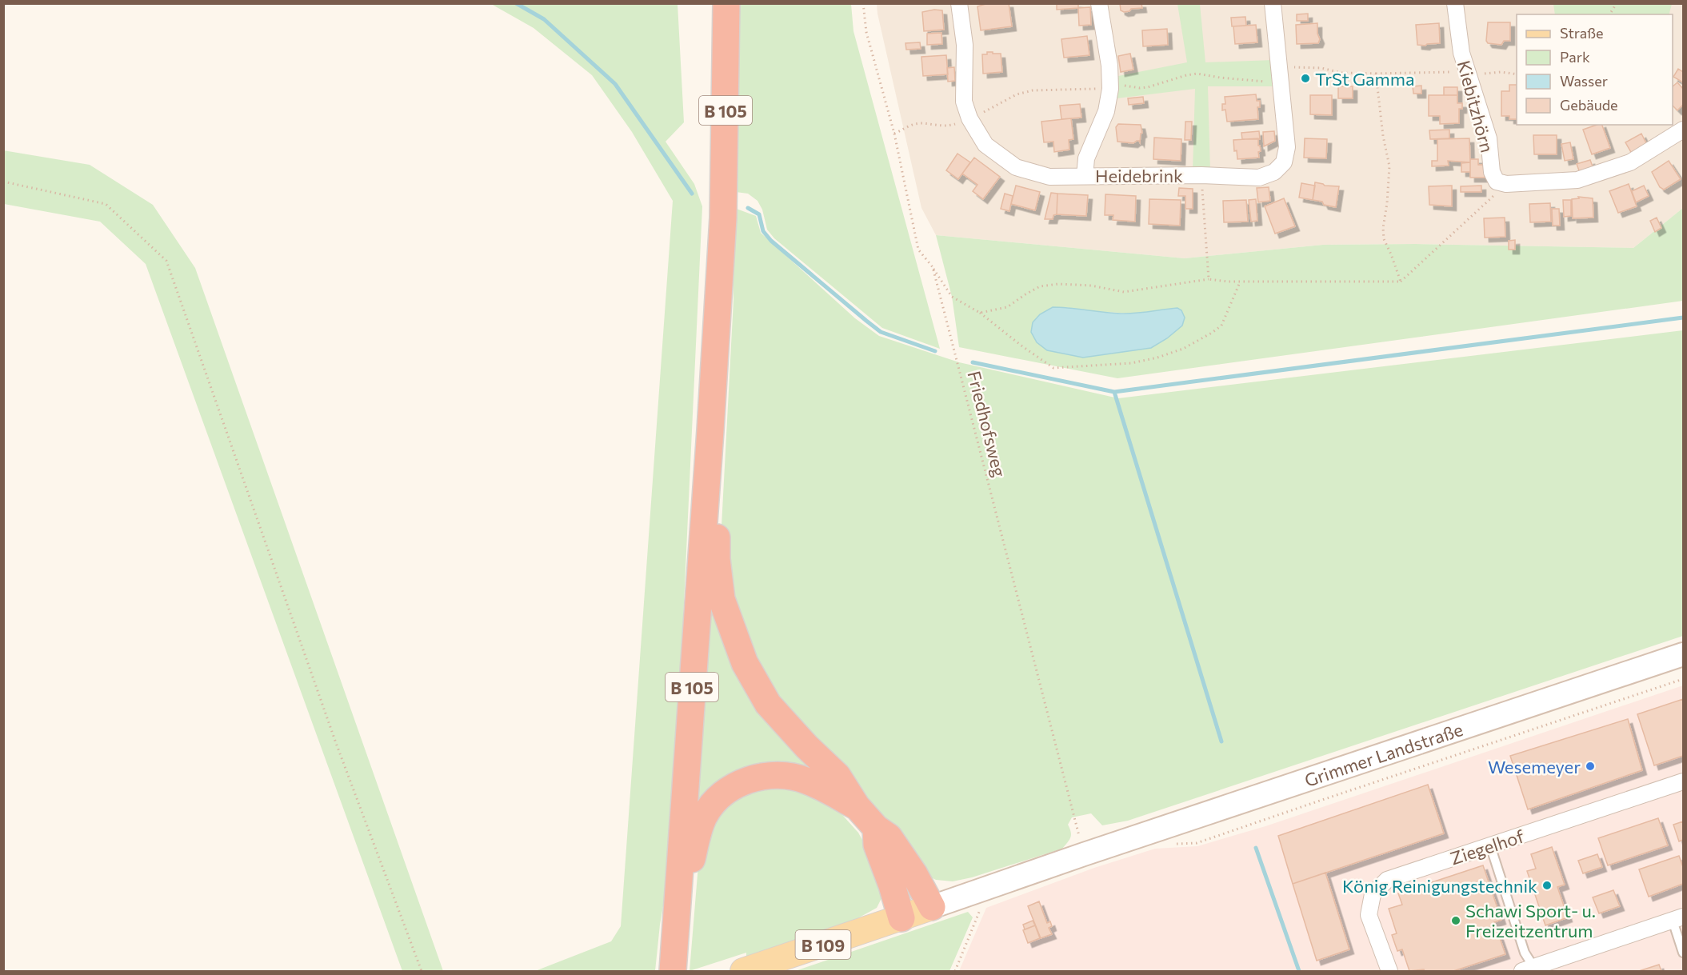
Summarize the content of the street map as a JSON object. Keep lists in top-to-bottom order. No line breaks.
{"streets":{"highway":["B 105"],"main road":["Grimmer Landstraße","B 109"],"street":["Kiebitzhörn","Heidebrink","Ziegelhof"],"path":["Friedhofsweg"]},"crossings":[["Friedhofsweg","Grimmer Landstraße"],["Grimmer Landstraße","B 109"]],"places":["TrSt Gamma","Wesemeyer","König Reinigungstechnik","Schawi Sport- u. Freizeitzentrum"],"legend":["Straße","Park","Wasser","Gebäude"]}
